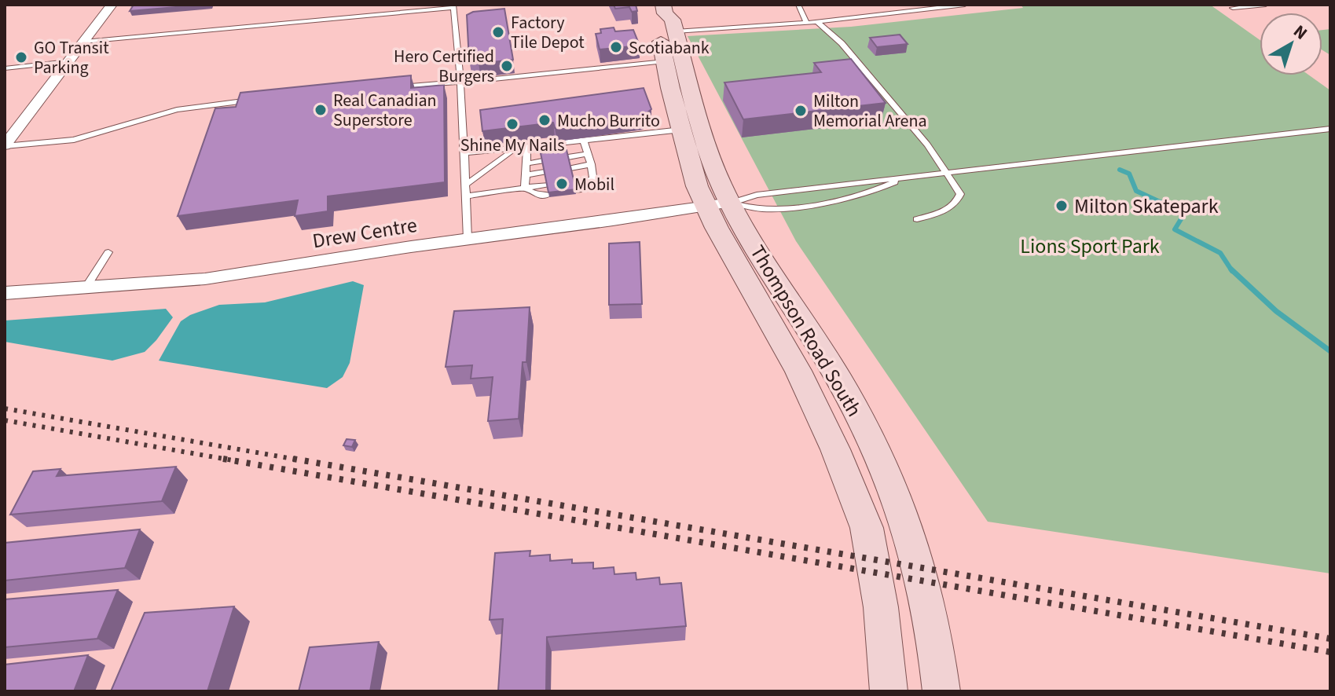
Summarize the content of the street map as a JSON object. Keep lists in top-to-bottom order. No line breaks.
{"streets":{"main road":["Thompson Road South"],"street":["Drew Centre"]},"crossings":[["Drew Centre","Thompson Road South"]],"parks":["Lions Sport Park"],"places":["Factory Tile Depot","Scotiabank","GO Transit Parking","Hero Certified Burgers","Real Canadian Superstore","Milton Memorial Arena","Mucho Burrito","Shine My Nails","Mobil","Milton Skatepark"],"north":"top right"}
